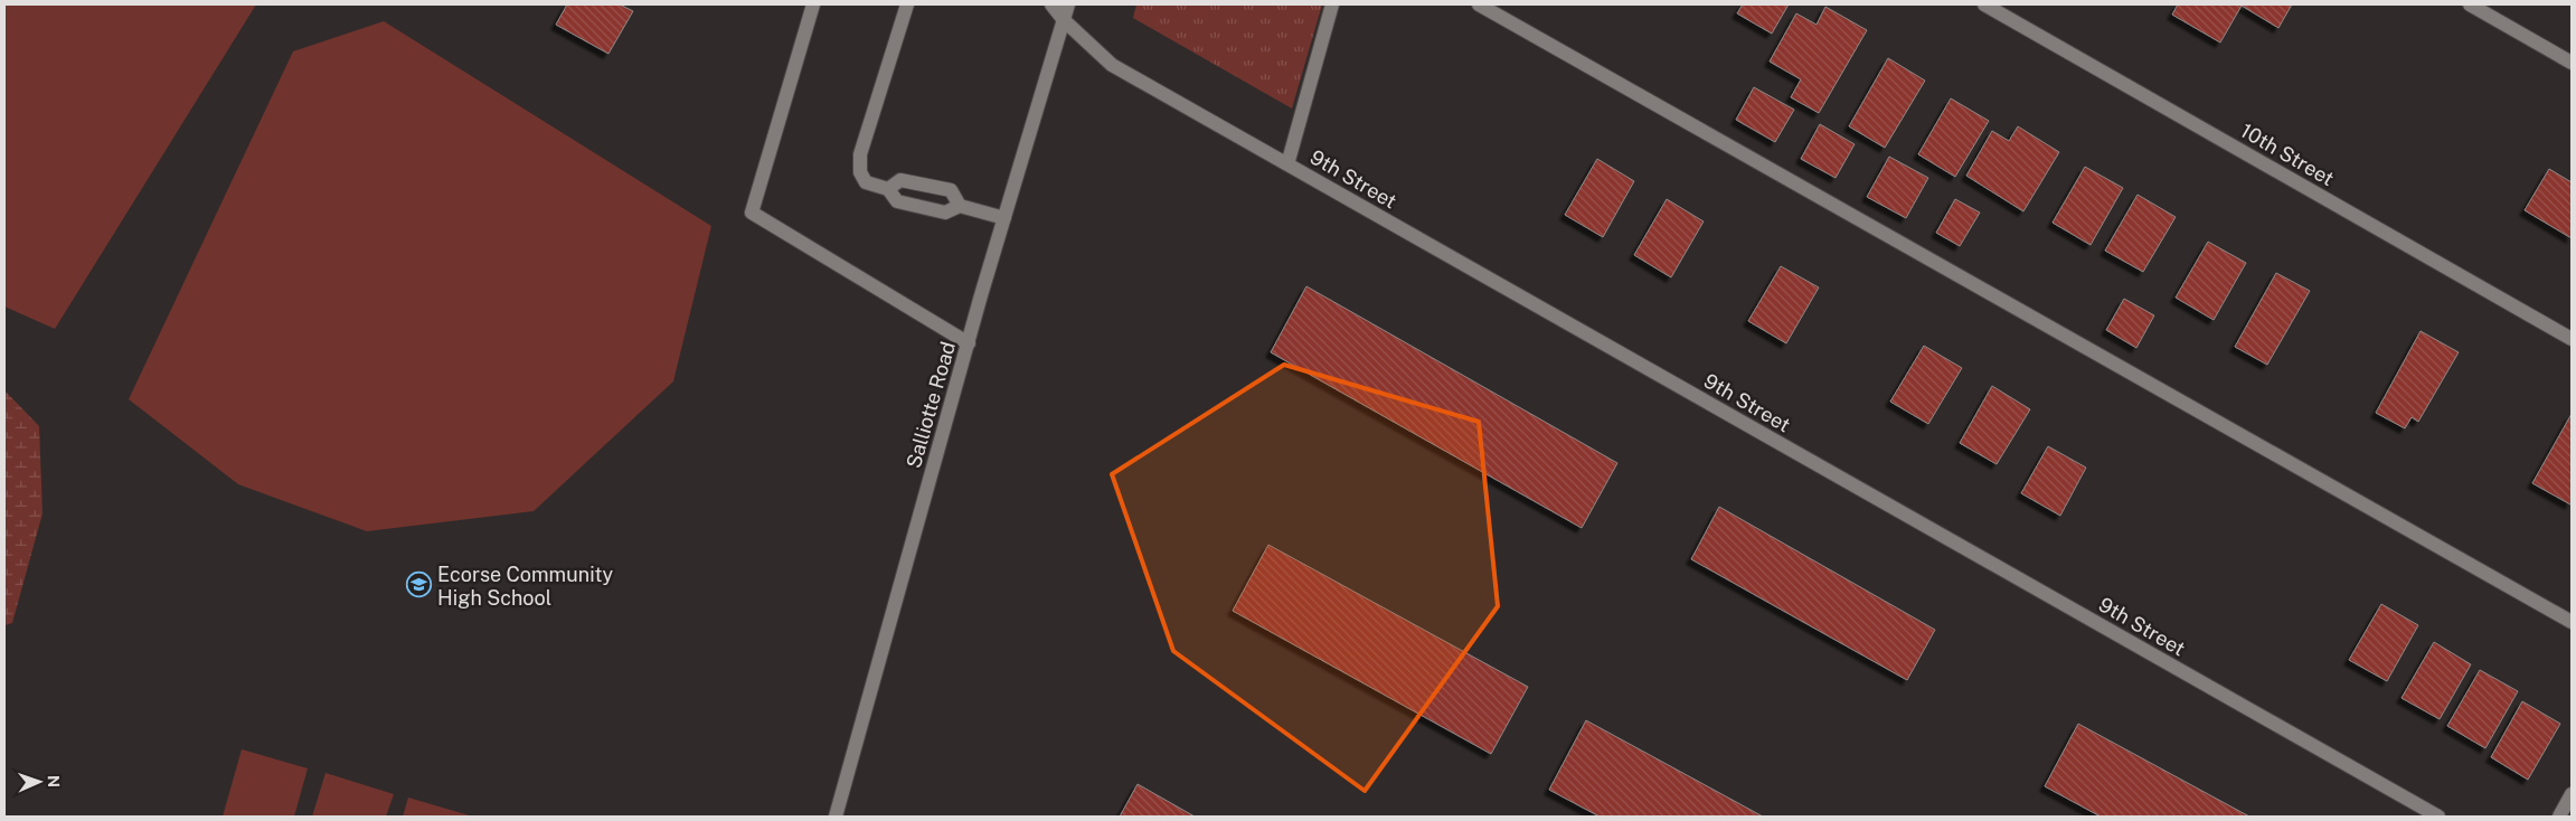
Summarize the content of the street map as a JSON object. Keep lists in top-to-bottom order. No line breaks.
{"streets":{"street":["10th Street","9th Street","Salliotte Road"]},"crossings":[["9th Street","Salliotte Road"]],"places":{"school or university":["Ecorse Community High School"]},"north":"right"}
